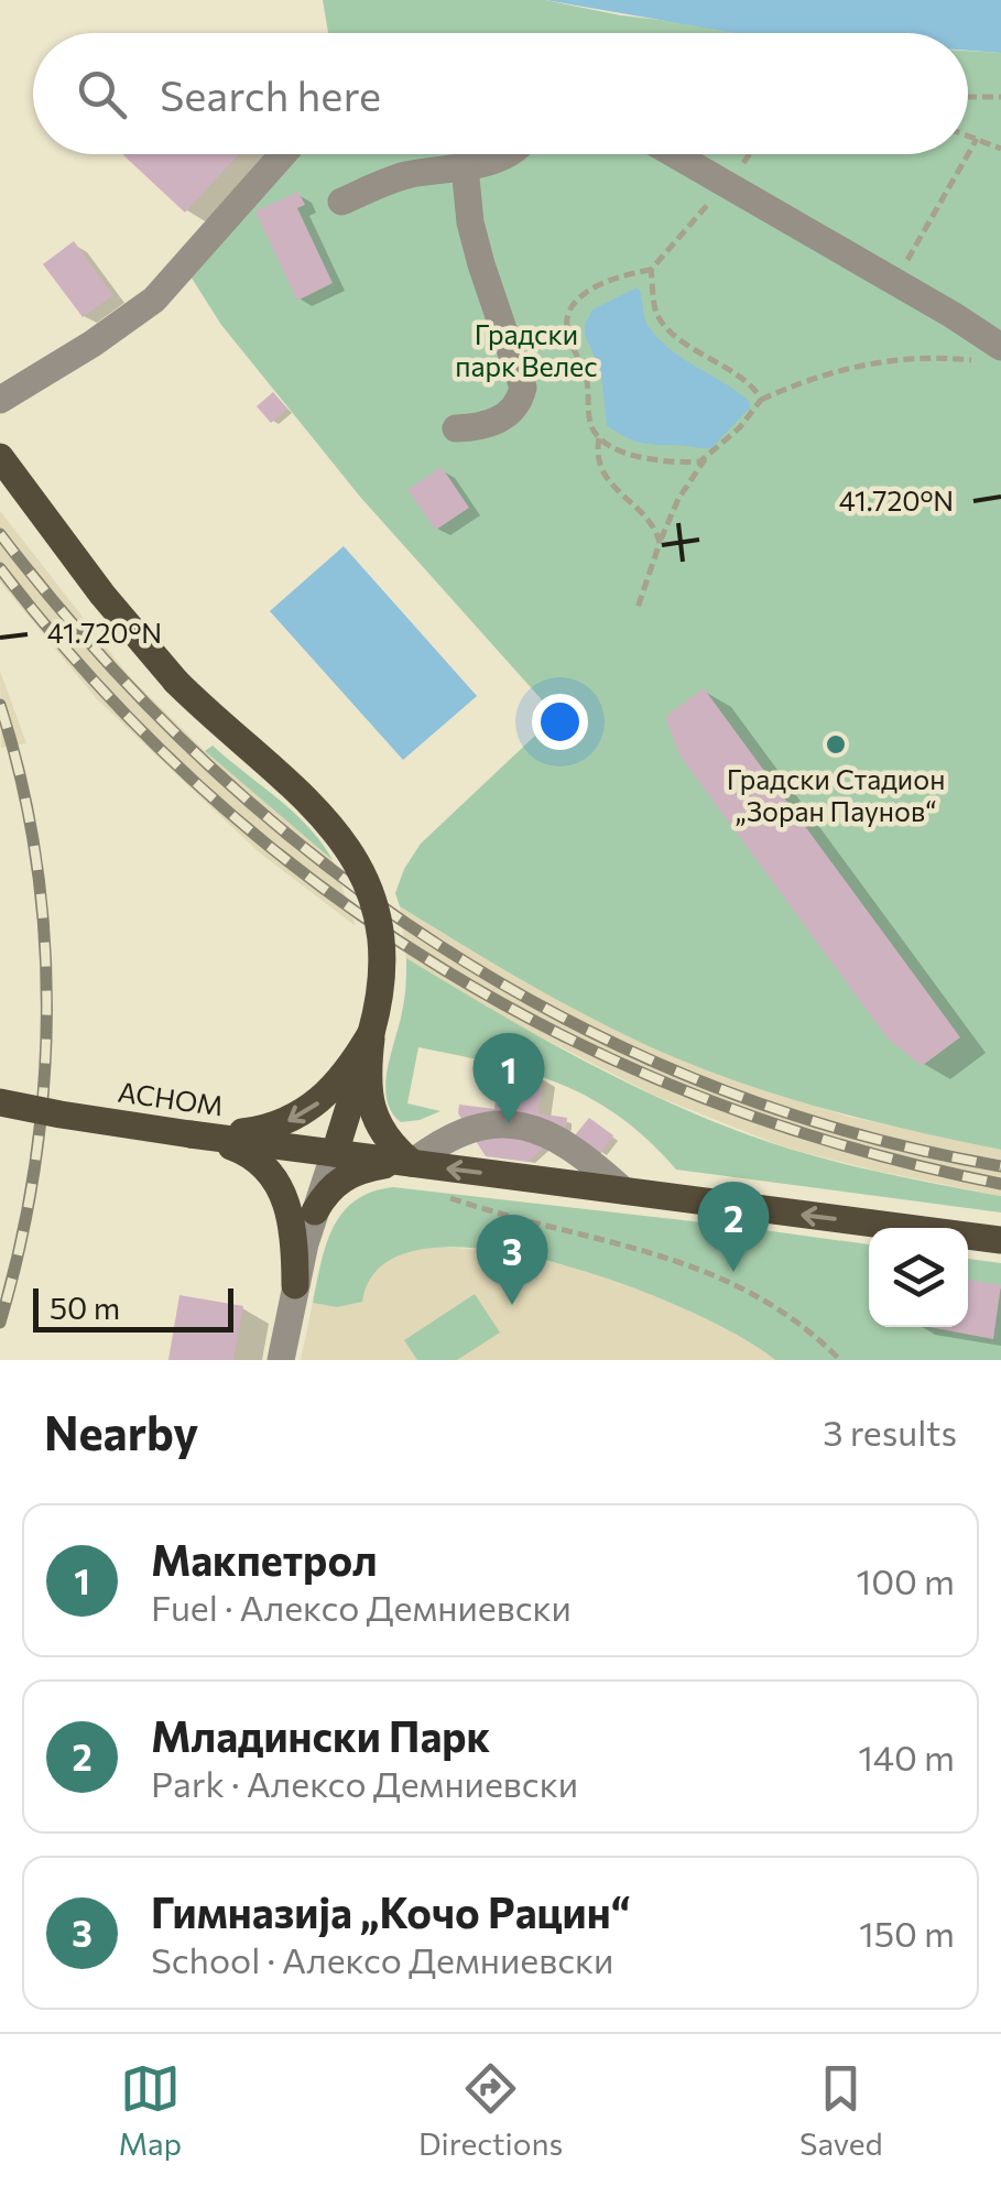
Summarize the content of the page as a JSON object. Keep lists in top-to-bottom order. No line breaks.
{"streets":{"main road":["АСНОМ"]},"one_way":["АСНОМ"],"parks":["Градски парк Велес"],"places":["Градски Стадион „Зоран Паунов“"],"scale_bar":"50 m","page":{"search":"Search here","pins":["1","2","3"],"scale":"50 m","heading":["Nearby","3 results"],"list":[{"mark":"1","name":"Макпетрол","note":"Fuel · Алексо Демниевски","value":"100 m"},{"mark":"2","name":"Младински Парк","note":"Park · Алексо Демниевски","value":"140 m"},{"mark":"3","name":"Гимназија „Кочо Рацин“","note":"School · Алексо Демниевски","value":"150 m"}],"nav":["Map","Directions","Saved"]},"coordinates":["41.720°N"]}
